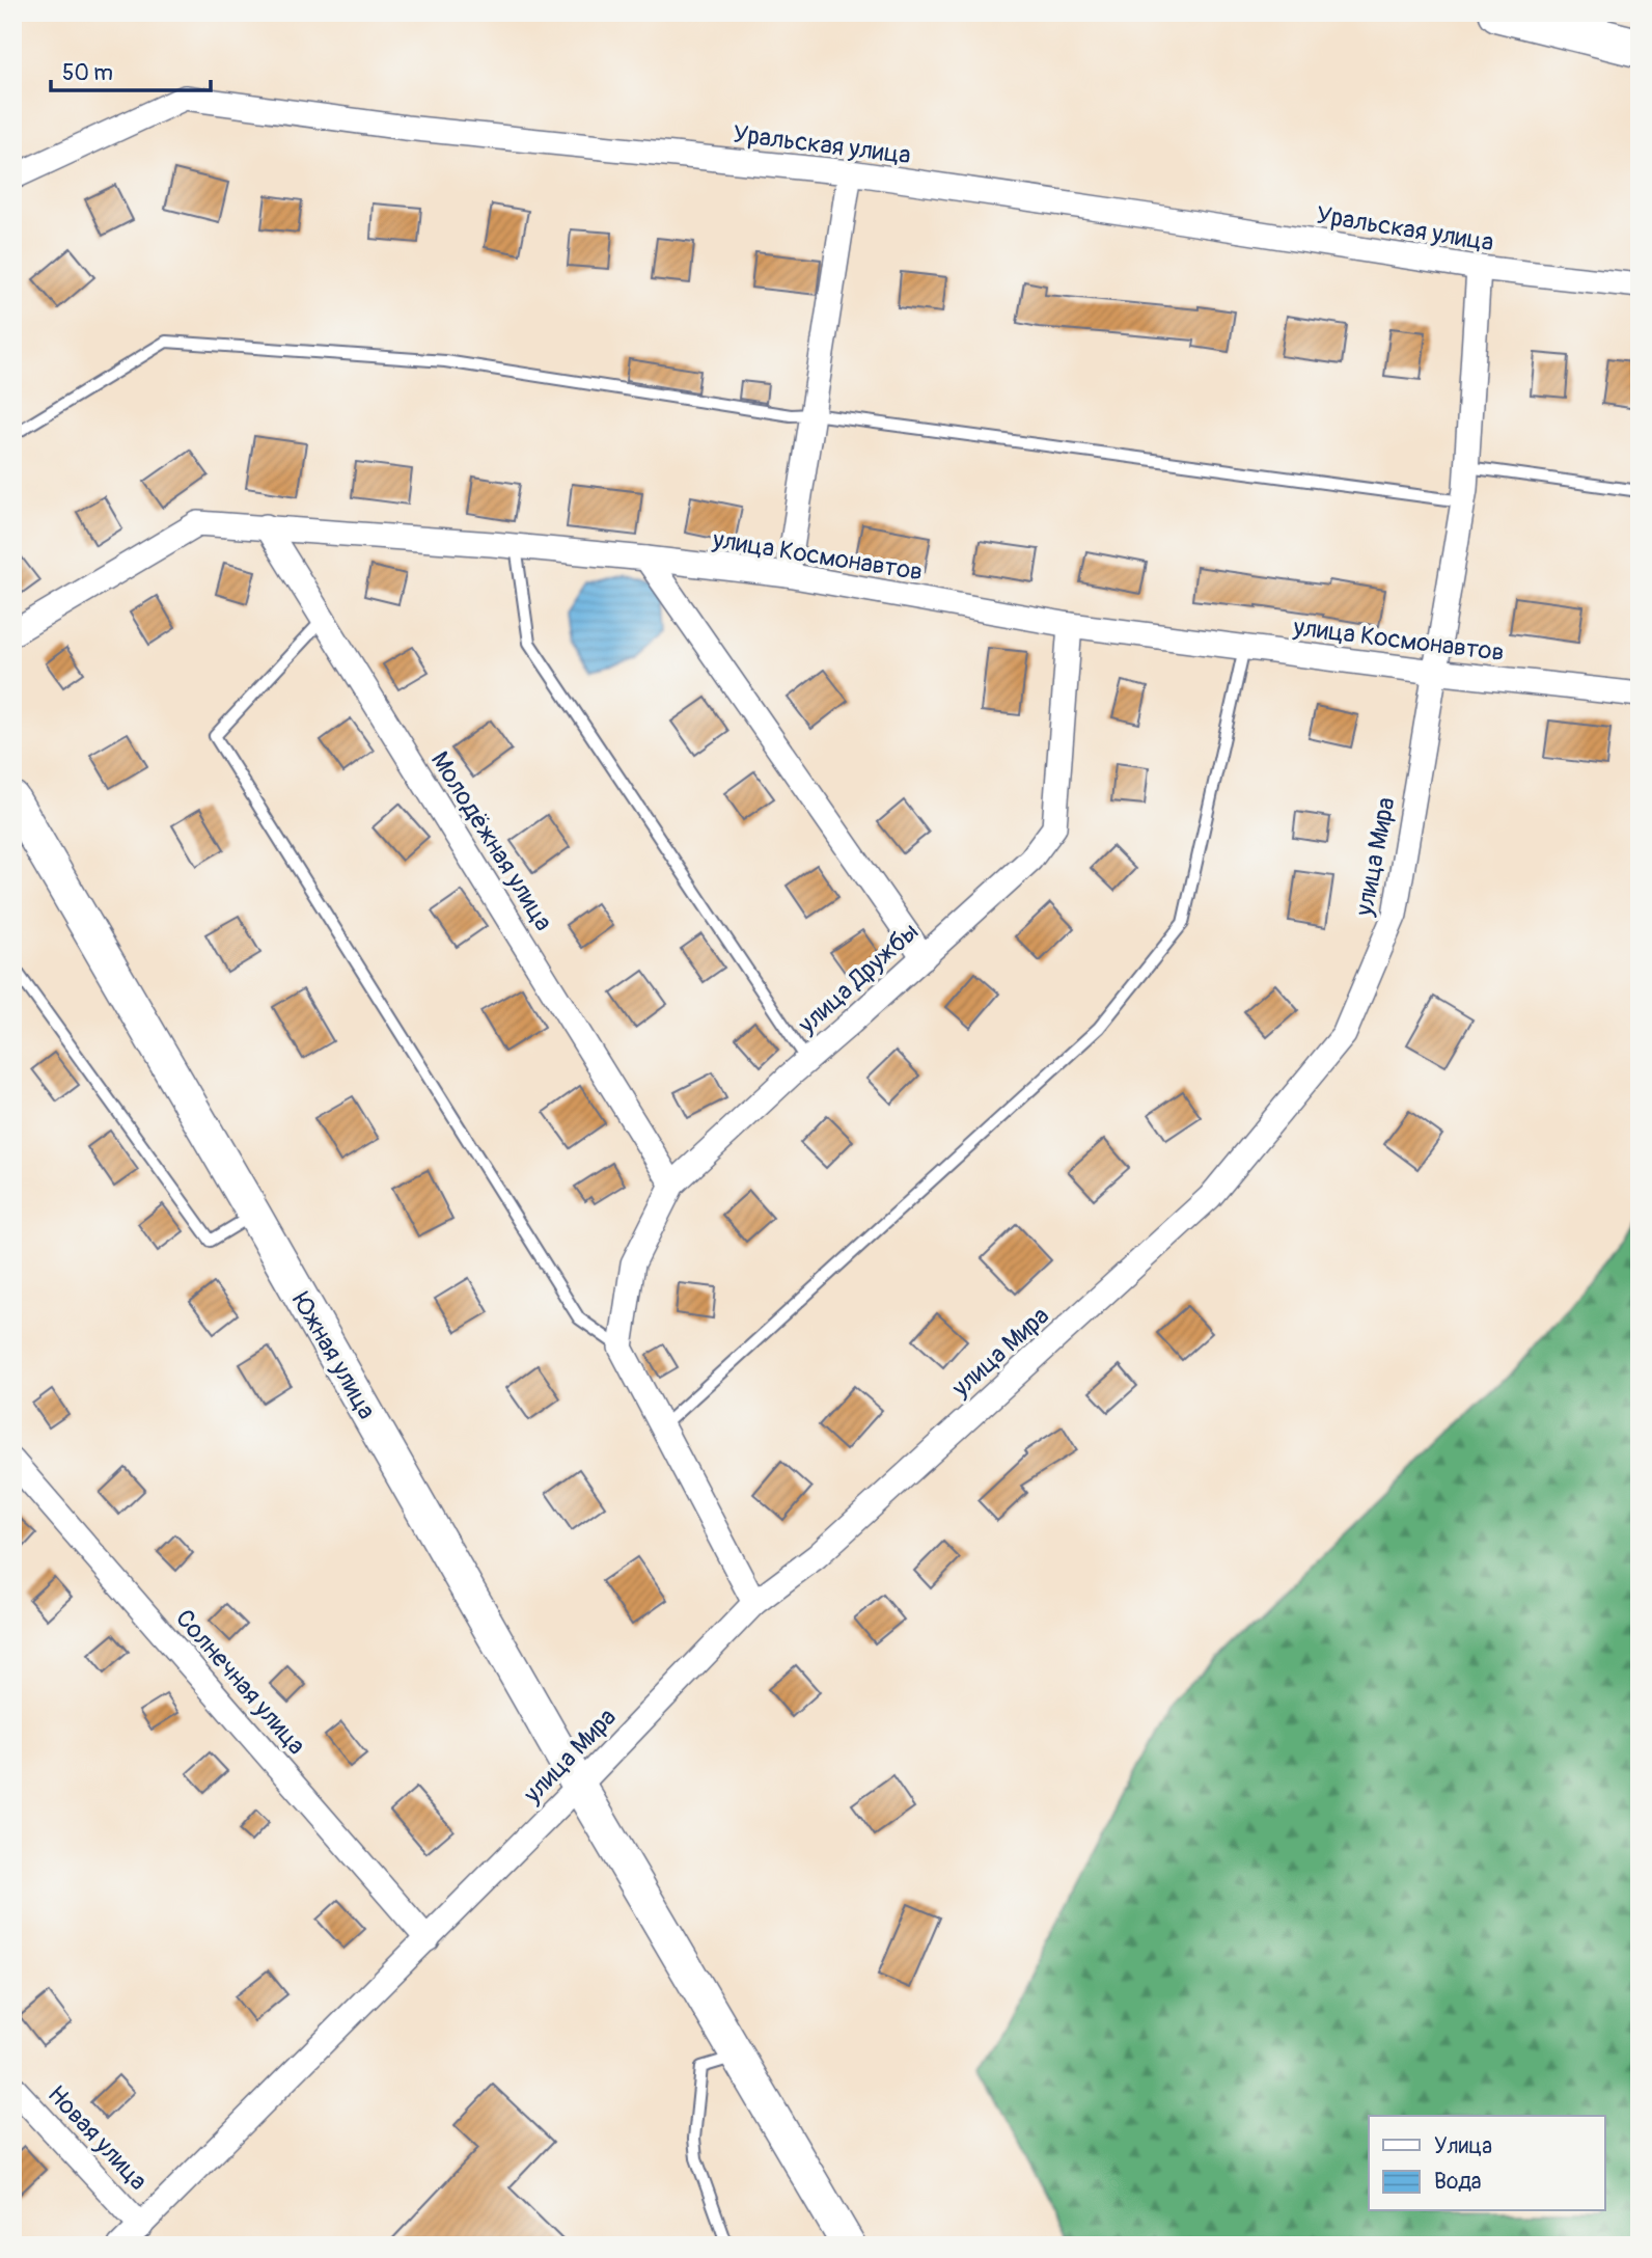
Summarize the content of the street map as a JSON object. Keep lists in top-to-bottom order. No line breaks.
{"streets":{"main road":["Южная улица"],"street":["Уральская улица","улица Космонавтов","Молодёжная улица","улица Мира","улица Дружбы","Солнечная улица","Новая улица"]},"crossings":[["Уральская улица","улица Мира"],["улица Космонавтов","Молодёжная улица"],["улица Космонавтов","улица Мира"],["улица Космонавтов","улица Дружбы"],["Молодёжная улица","улица Дружбы"],["улица Мира","Южная улица"],["улица Мира","Солнечная улица"],["улица Мира","Новая улица"]],"legend":["Улица","Вода"],"scale_bar":"50 m"}
